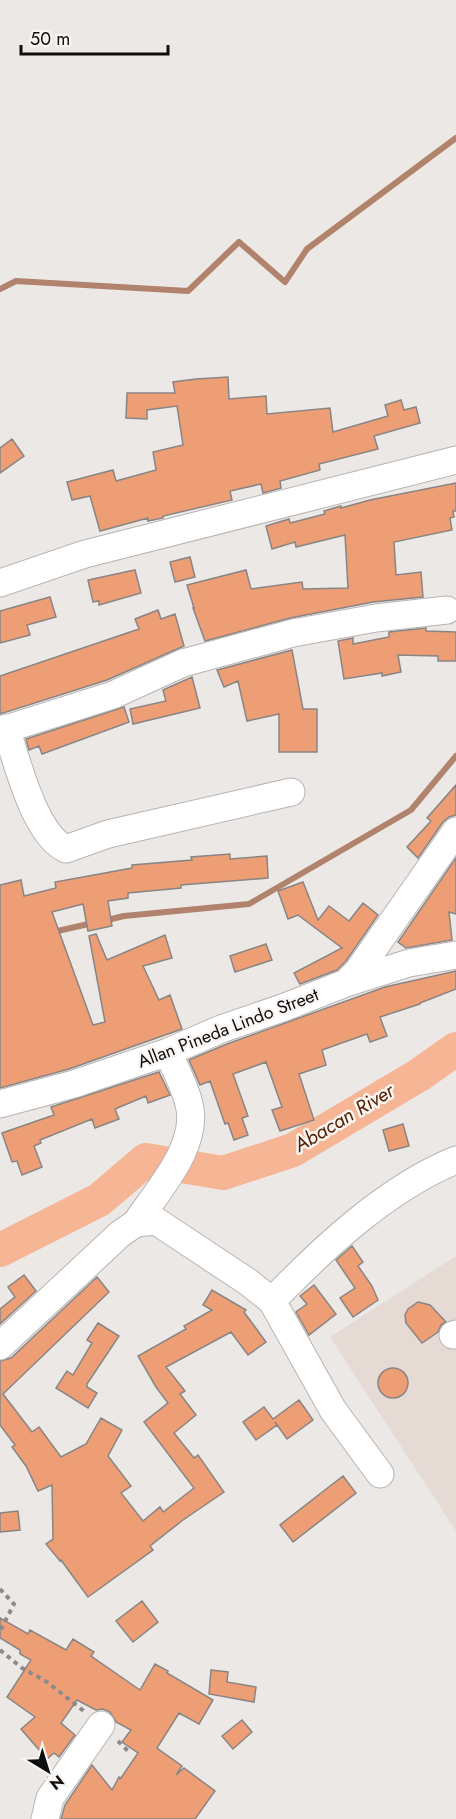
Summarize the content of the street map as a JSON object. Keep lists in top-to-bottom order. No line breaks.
{"streets":{"street":["Allan Pineda Lindo Street"]},"water":["Abacan River"],"scale_bar":"50 m","north":"bottom right"}
